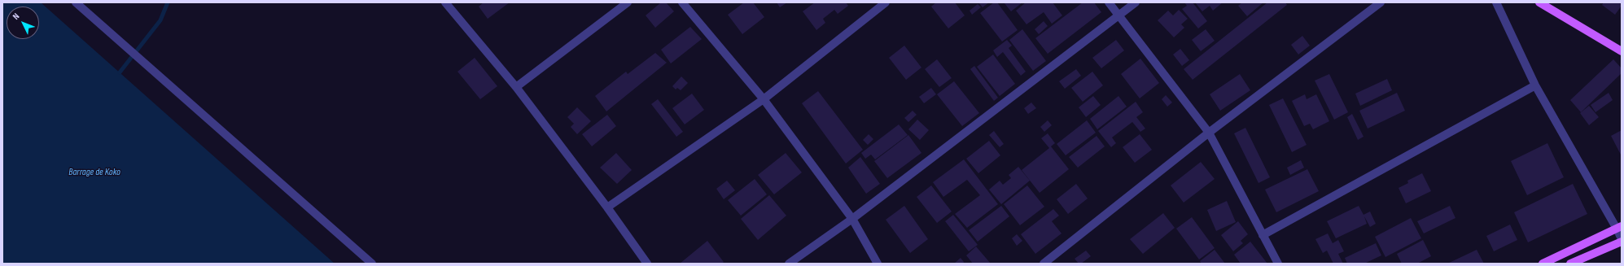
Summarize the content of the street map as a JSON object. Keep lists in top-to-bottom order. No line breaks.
{"water":["Barrage de Koko"],"north":"top left"}
